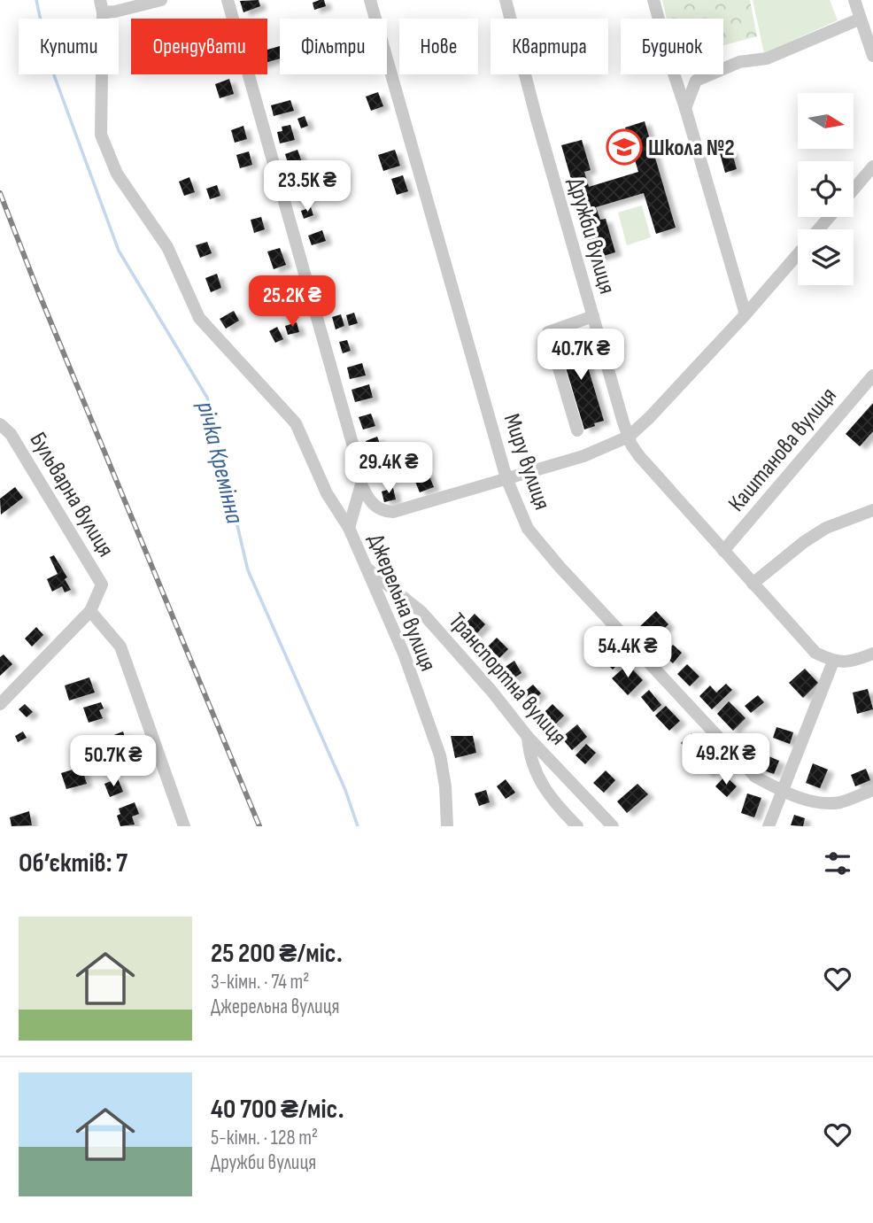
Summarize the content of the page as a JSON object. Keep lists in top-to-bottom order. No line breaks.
{"streets":{"street":["Дружби вулиця","Каштанова вулиця","Миру вулиця","Бульварна вулиця","Джерельна вулиця","Транспортна вулиця"]},"crossings":[["Дружби вулиця","Каштанова вулиця"],["Джерельна вулиця","Транспортна вулиця"]],"water":["річка Кремінна"],"places":{"school or university":["Школа №2"]},"north":"right","page":{"chip":["Купити","Орендувати","Фільтри","Нове","Квартира","Будинок"],"price":["23.5K ₴","25.2K ₴","40.7K ₴","29.4K ₴","54.4K ₴","49.2K ₴","50.7K ₴"],"heading":"Об’єктів: 7","list":[{"name":"25 200 ₴/міс.","note":"3-кімн. · 74 m² · Джерельна вулиця"},{"name":"40 700 ₴/міс.","note":"5-кімн. · 128 m² · Дружби вулиця"}]}}
